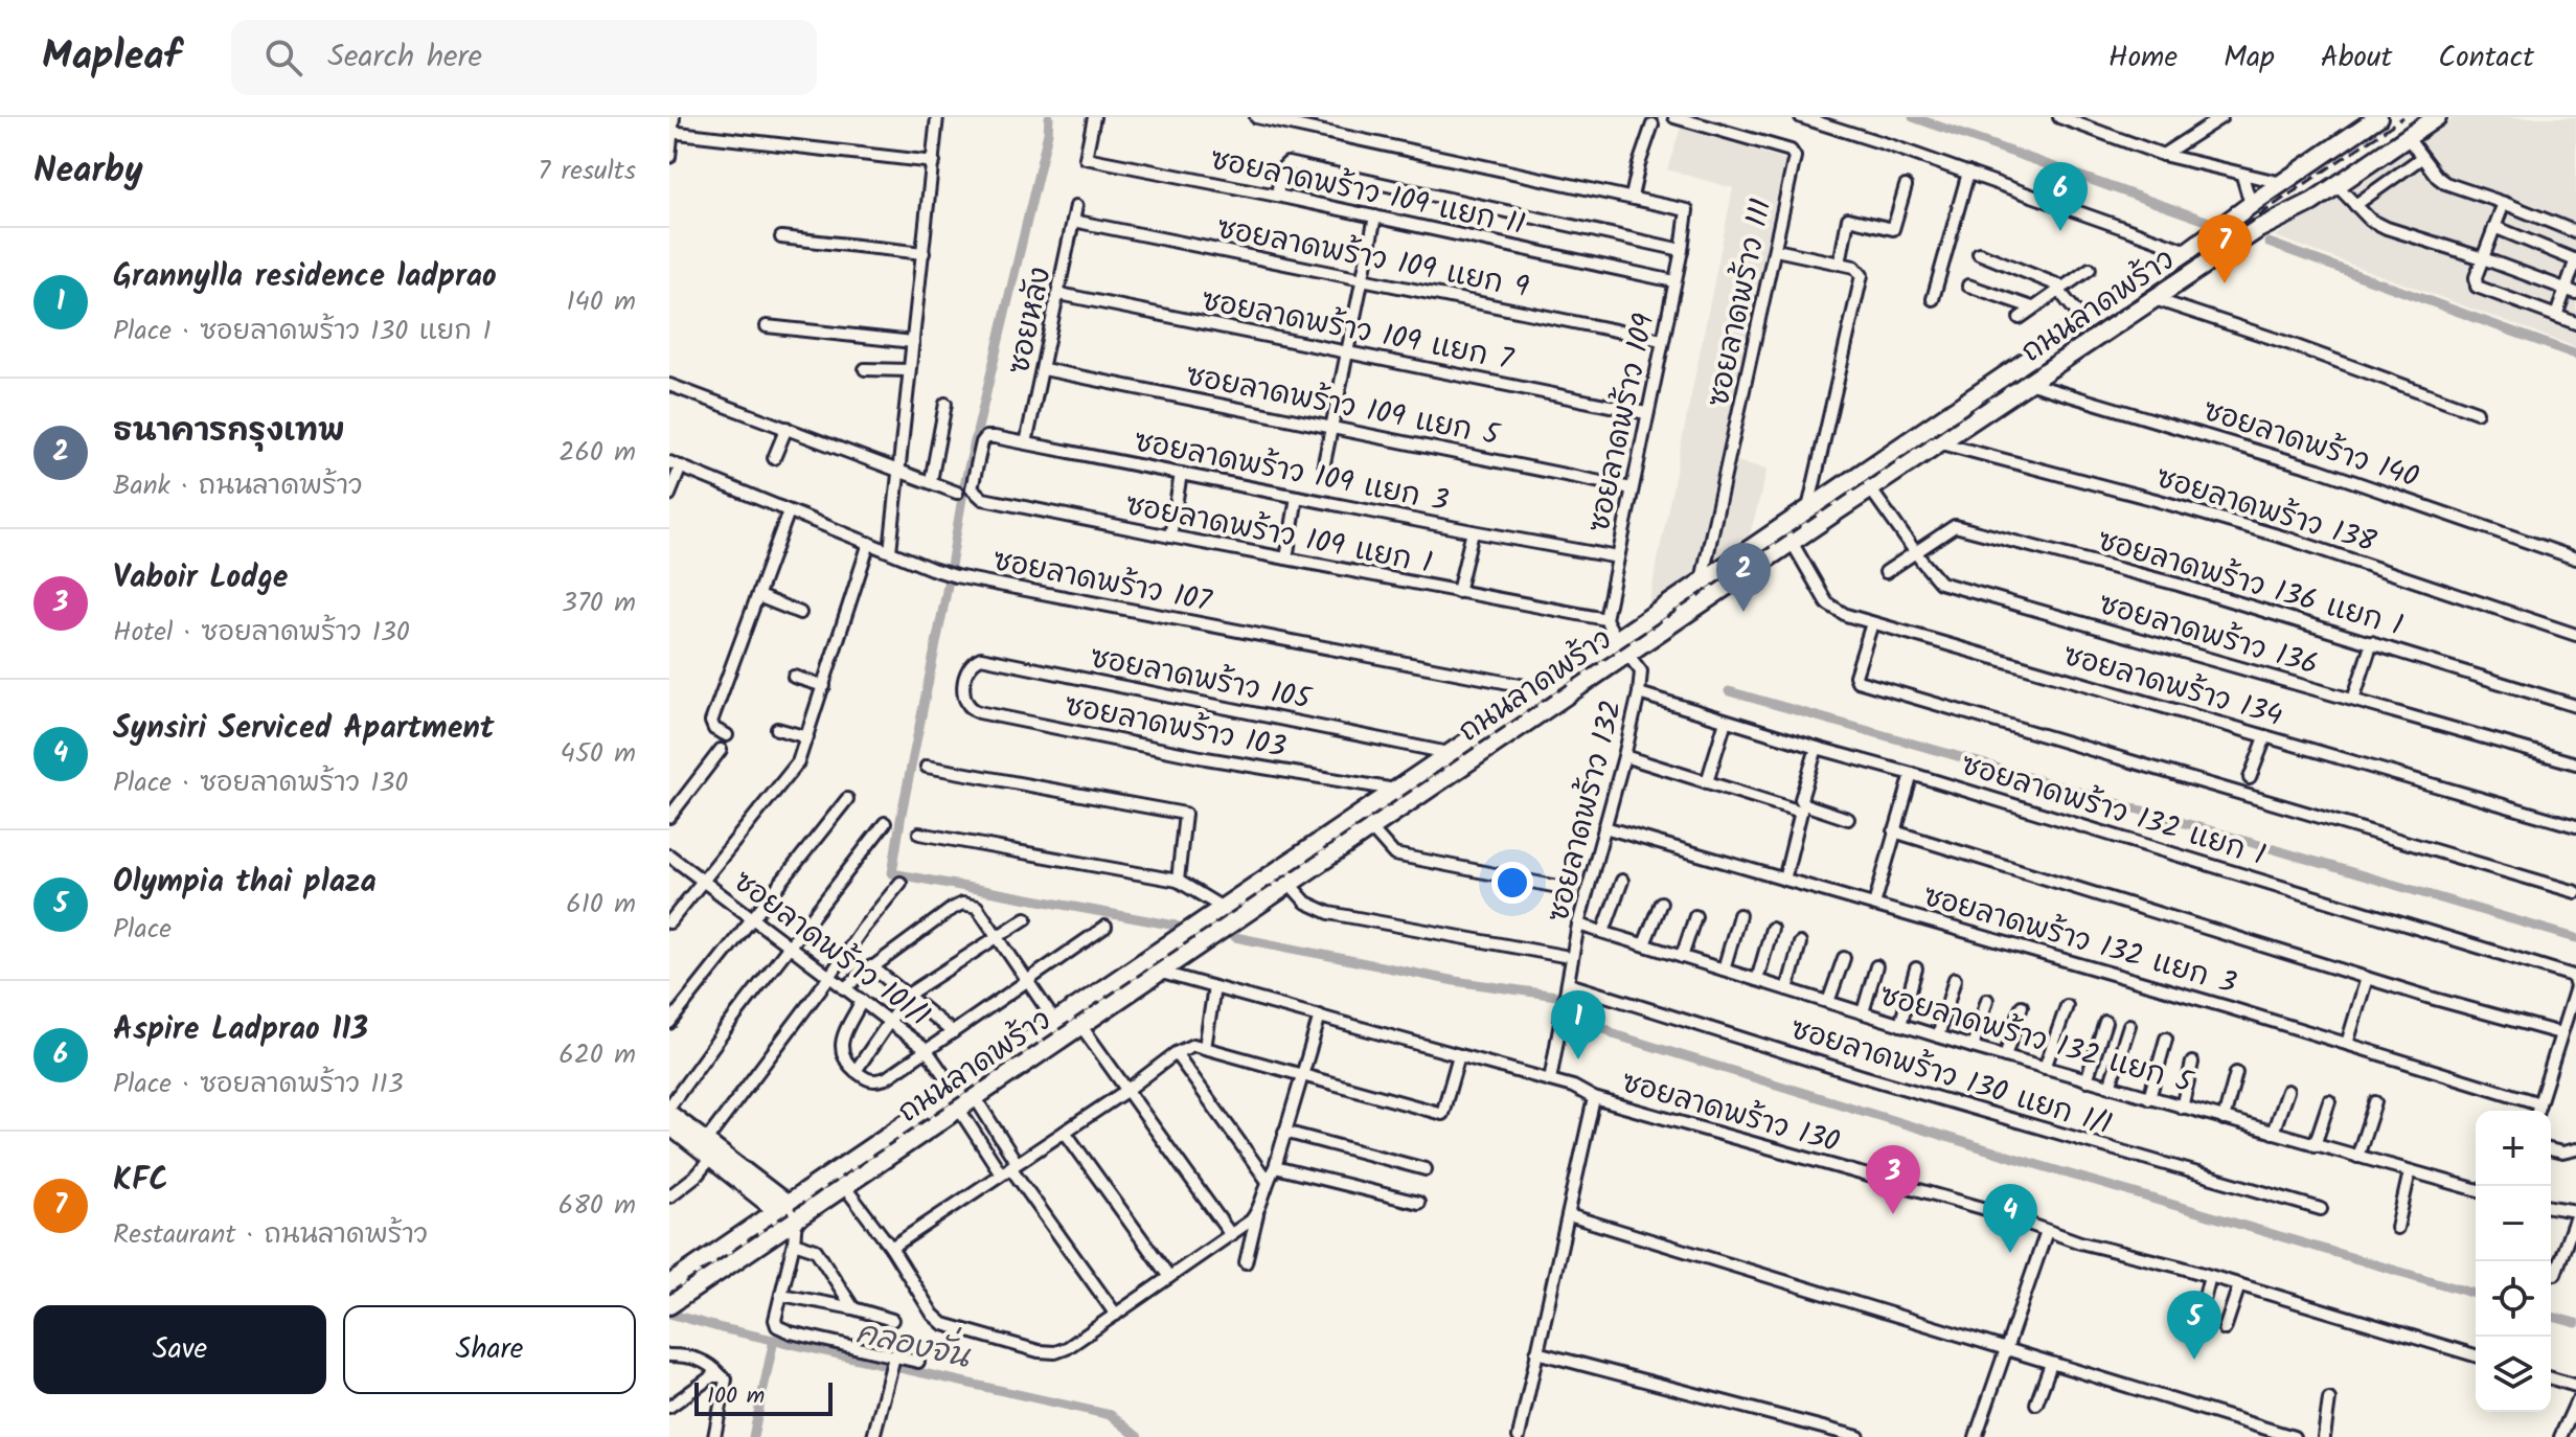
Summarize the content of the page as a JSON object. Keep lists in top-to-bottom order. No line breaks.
{"streets":{"main road":["ถนนลาดพร้าว"],"street":["ซอยลาดพร้าว 109 แยก 11","ซอยลาดพร้าว 109 แยก 9","ซอยลาดพร้าว 111","ซอยหลัง","ซอยลาดพร้าว 109 แยก 7","ซอยลาดพร้าว 109 แยก 5","ซอยลาดพร้าว 109","ซอยลาดพร้าว 140","ซอยลาดพร้าว 109 แยก 3","ซอยลาดพร้าว 138","ซอยลาดพร้าว 109 แยก 1","ซอยลาดพร้าว 107","ซอยลาดพร้าว 136 แยก 1","ซอยลาดพร้าว 136","ซอยลาดพร้าว 105","ซอยลาดพร้าว 134","ซอยลาดพร้าว 103","ซอยลาดพร้าว 132 แยก 1","ซอยลาดพร้าว 132","ซอยลาดพร้าว 132 แยก 3","ซอยลาดพร้าว 101/1","ซอยลาดพร้าว 132 แยก 5","ซอยลาดพร้าว 130 แยก 1/1","ซอยลาดพร้าว 130"]},"crossings":[["ซอยลาดพร้าว 109 แยก 11","ซอยลาดพร้าว 109"],["ซอยลาดพร้าว 109 แยก 9","ซอยหลัง"],["ซอยลาดพร้าว 109 แยก 9","ซอยลาดพร้าว 109"],["ซอยลาดพร้าว 111","ถนนลาดพร้าว"],["ถนนลาดพร้าว","ซอยลาดพร้าว 140"],["ถนนลาดพร้าว","ซอยลาดพร้าว 138"],["ถนนลาดพร้าว","ซอยลาดพร้าว 107"],["ถนนลาดพร้าว","ซอยลาดพร้าว 136"],["ถนนลาดพร้าว","ซอยลาดพร้าว 105"],["ถนนลาดพร้าว","ซอยลาดพร้าว 134"],["ถนนลาดพร้าว","ซอยลาดพร้าว 103"],["ถนนลาดพร้าว","ซอยลาดพร้าว 132"],["ถนนลาดพร้าว","ซอยลาดพร้าว 101/1"],["ถนนลาดพร้าว","ซอยลาดพร้าว 130"],["ซอยหลัง","ซอยลาดพร้าว 109 แยก 7"],["ซอยหลัง","ซอยลาดพร้าว 109 แยก 5"],["ซอยหลัง","ซอยลาดพร้าว 109 แยก 3"],["ซอยลาดพร้าว 109 แยก 7","ซอยลาดพร้าว 109"],["ซอยลาดพร้าว 109 แยก 5","ซอยลาดพร้าว 109"],["ซอยลาดพร้าว 109","ซอยลาดพร้าว 109 แยก 3"],["ซอยลาดพร้าว 109","ซอยลาดพร้าว 109 แยก 1"],["ซอยลาดพร้าว 109 แยก 3","ซอยลาดพร้าว 109 แยก 1"],["ซอยลาดพร้าว 136 แยก 1","ซอยลาดพร้าว 136"],["ซอยลาดพร้าว 105","ซอยลาดพร้าว 103"],["ซอยลาดพร้าว 132 แยก 1","ซอยลาดพร้าว 132"],["ซอยลาดพร้าว 132","ซอยลาดพร้าว 132 แยก 3"],["ซอยลาดพร้าว 132","ซอยลาดพร้าว 132 แยก 5"],["ซอยลาดพร้าว 132","ซอยลาดพร้าว 130 แยก 1/1"],["ซอยลาดพร้าว 132","ซอยลาดพร้าว 130"]],"water":["คลองจั่น"],"scale_bar":"100 m","page":{"header":"Mapleaf","search":"Search here","nav":["Home","Map","About","Contact"],"heading":["Nearby","7 results"],"pins":["6","7","2","1","3","4","5"],"list":[{"mark":"1","name":"Grannylla residence ladprao","note":"Place · ซอยลาดพร้าว 130 แยก 1","value":"140 m"},{"mark":"2","name":"ธนาคารกรุงเทพ","note":"Bank · ถนนลาดพร้าว","value":"260 m"},{"mark":"3","name":"Vaboir Lodge","note":"Hotel · ซอยลาดพร้าว 130","value":"370 m"},{"mark":"4","name":"Synsiri Serviced Apartment","note":"Place · ซอยลาดพร้าว 130","value":"450 m"},{"mark":"5","name":"Olympia thai plaza","note":"Place","value":"610 m"},{"mark":"6","name":"Aspire Ladprao 113","note":"Place · ซอยลาดพร้าว 113","value":"620 m"},{"mark":"7","name":"KFC","note":"Restaurant · ถนนลาดพร้าว","value":"680 m"}],"map_buttons":["+","−"],"buttons":["Save","Share"],"scale":"100 m"}}
